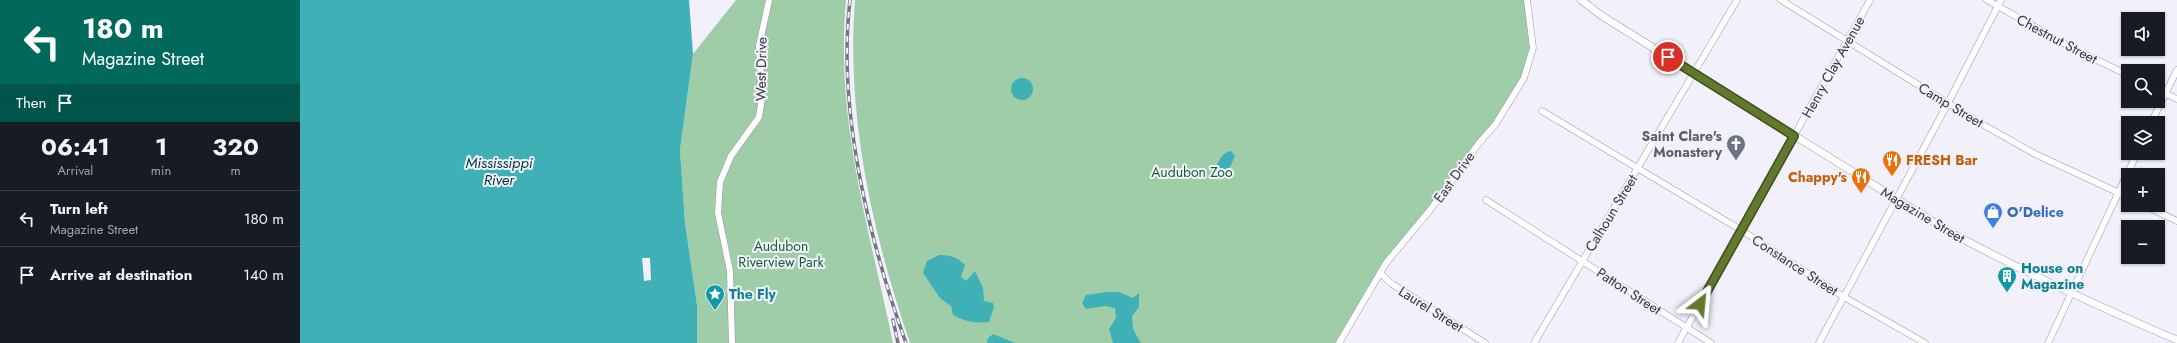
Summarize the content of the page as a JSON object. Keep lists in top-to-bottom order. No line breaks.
{"streets":{"street":["Chestnut Street","Henry Clay Avenue","West Drive","Camp Street","East Drive","Calhoun Street","Magazine Street","Constance Street","Patton Street","Laurel Street"]},"crossings":[["Henry Clay Avenue","Camp Street"],["Henry Clay Avenue","Magazine Street"],["Henry Clay Avenue","Constance Street"],["Henry Clay Avenue","Patton Street"],["East Drive","Laurel Street"],["Calhoun Street","Magazine Street"],["Calhoun Street","Constance Street"],["Calhoun Street","Patton Street"]],"water":["Mississippi River"],"parks":["Audubon Zoo","Audubon Riverview Park"],"places":{"church":["Saint Clare's Monastery"],"restaurant":["FRESH Bar","Chappy's"],"shop":["O'Delice"],"building":["House on Magazine"],"place":["The Fly"]},"page":{"turn":["180 m","Magazine Street"],"map_buttons":["+","−"],"then":"Then","eta":["06:41","Arrival","1","min","320","m"],"list":[{"name":"Turn left","note":"Magazine Street","value":"180 m"},{"name":"Arrive at destination","value":"140 m"}]}}
